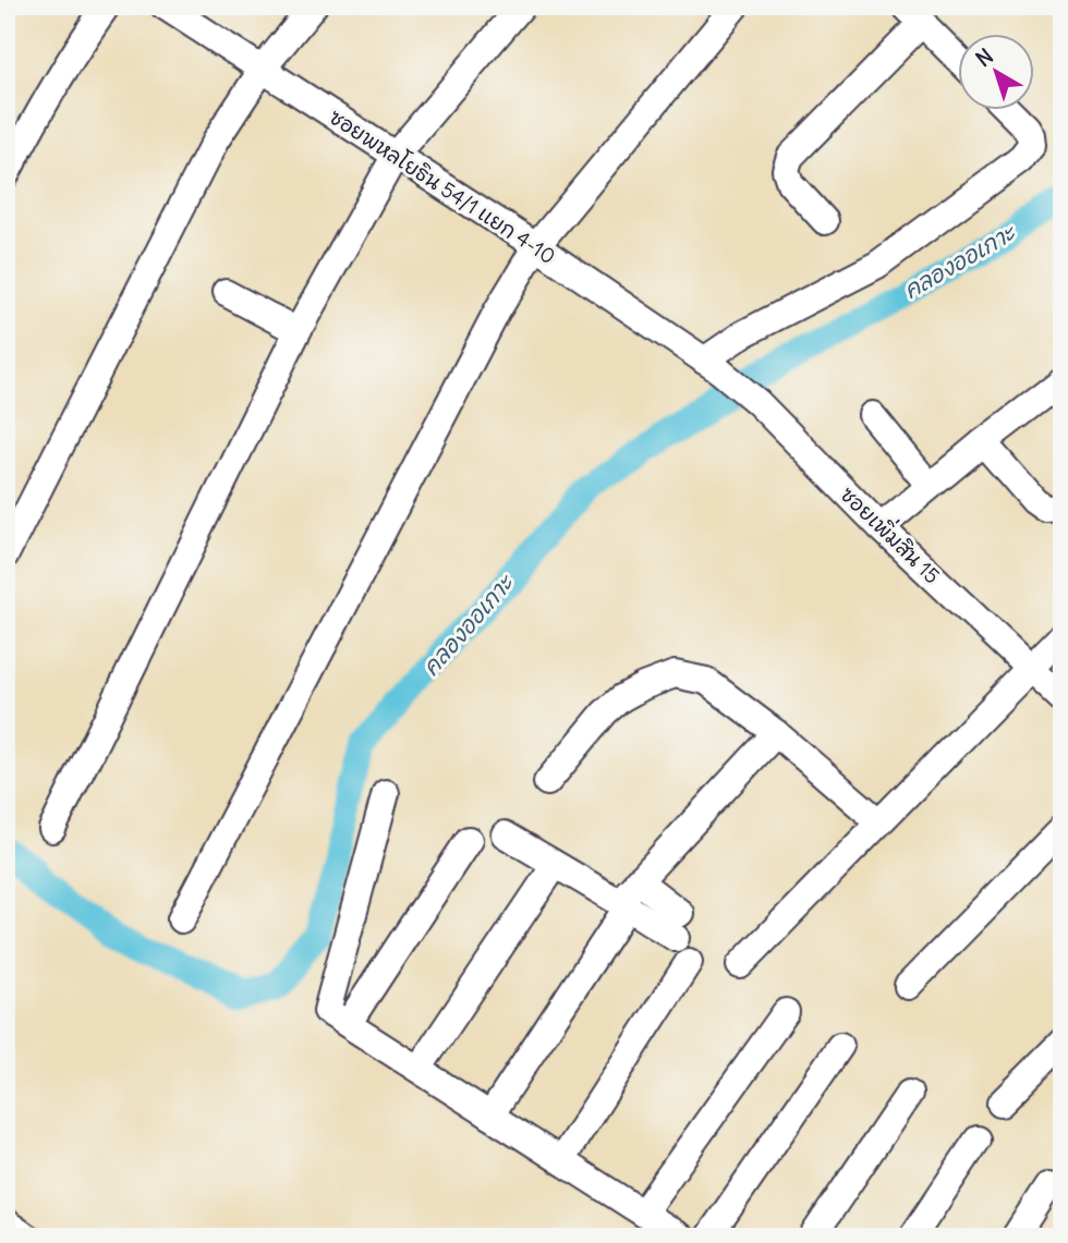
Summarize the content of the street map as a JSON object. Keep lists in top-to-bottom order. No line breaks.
{"streets":{"street":["ซอยพหลโยธิน 54/1 แยก 4-10","ซอยเพิ่มสิน 15"]},"crossings":[["ซอยพหลโยธิน 54/1 แยก 4-10","ซอยเพิ่มสิน 15"]],"water":["คลองออเกาะ"],"north":"top left"}
